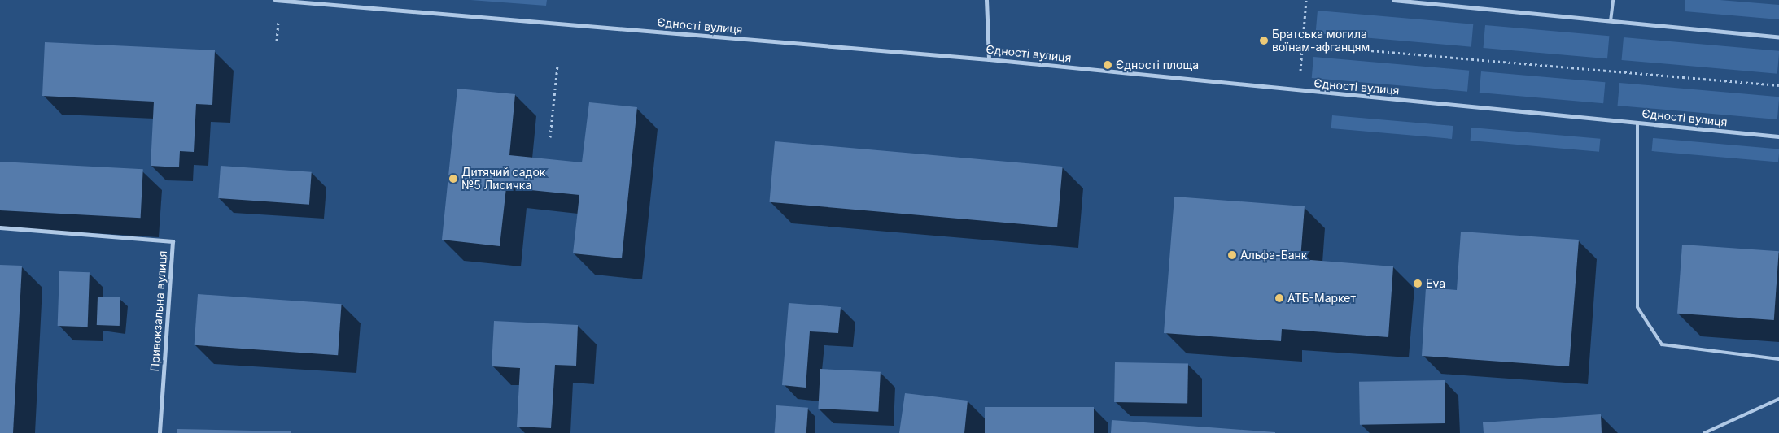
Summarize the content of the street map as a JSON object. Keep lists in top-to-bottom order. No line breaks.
{"streets":{"street":["Єдності вулиця","Привокзальна вулиця"]},"places":["Братська могила воїнам-афганцям","Єдності площа","Дитячий садок №5 Лисичка","Альфа-Банк","Eva","АТБ-Маркет"]}
